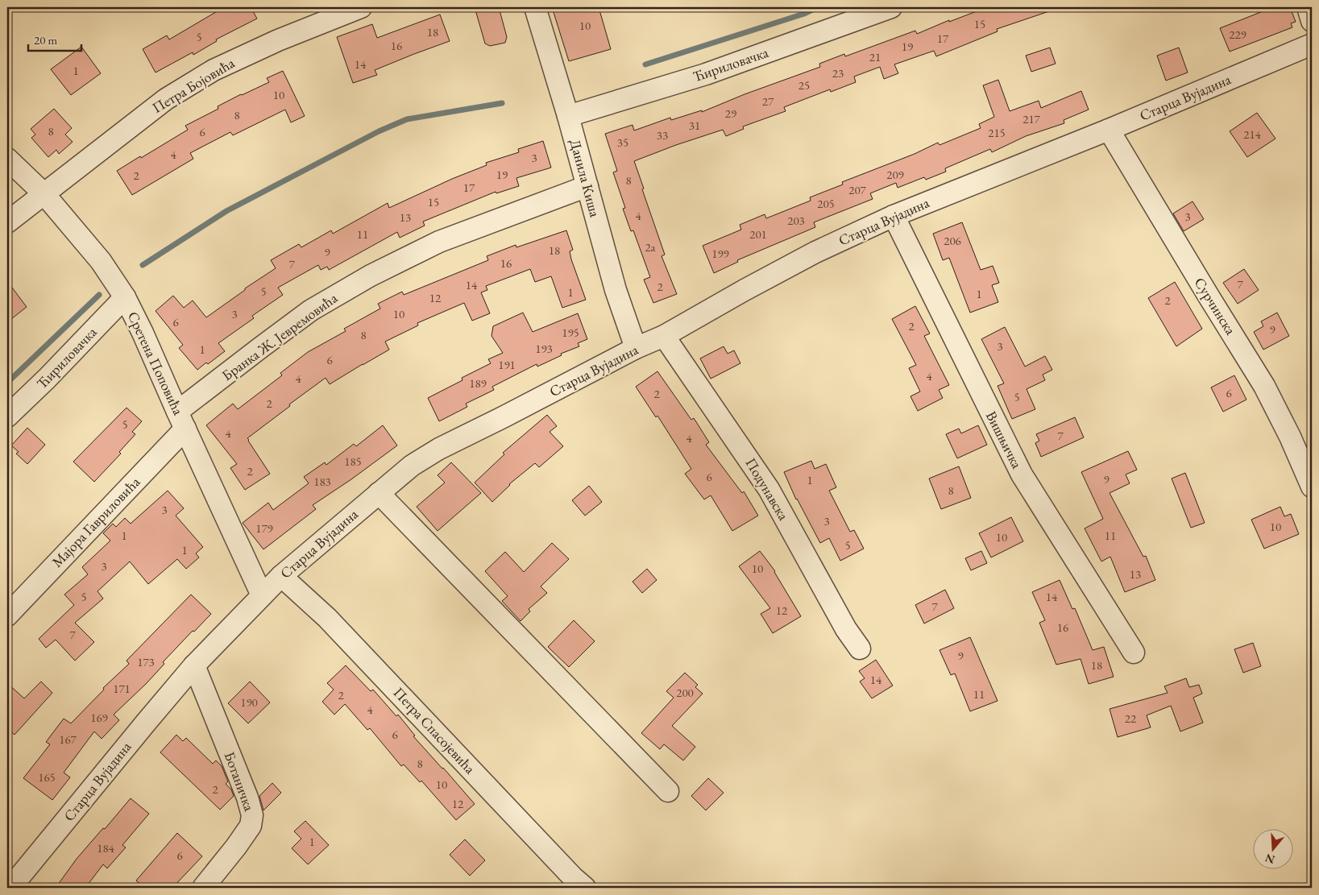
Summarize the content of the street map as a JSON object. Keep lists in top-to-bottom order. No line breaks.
{"streets":{"street":["Ћириловачка","Петра Бојовића","Старца Вујадина","Данила Киша","Сурчинска","Бранка Ж. Јевремовића","Сретена Поповића","Вишњичка","Подунавска","Мајора Гавриловића","Петра Спасојевића","Ботаничка"]},"crossings":[["Ћириловачка","Данила Киша"],["Ћириловачка","Сретена Поповића"],["Петра Бојовића","Сретена Поповића"],["Старца Вујадина","Данила Киша"],["Старца Вујадина","Сурчинска"],["Старца Вујадина","Сретена Поповића"],["Старца Вујадина","Вишњичка"],["Старца Вујадина","Подунавска"],["Старца Вујадина","Петра Спасојевића"],["Старца Вујадина","Ботаничка"],["Данила Киша","Бранка Ж. Јевремовића"],["Бранка Ж. Јевремовића","Сретена Поповића"],["Бранка Ж. Јевремовића","Мајора Гавриловића"],["Сретена Поповића","Мајора Гавриловића"]],"house_numbers":["15","10","18","229","5","17","16","19","21","14","1","23","25","10","27","29","8","217","31","8","6","215","214","33","35","4","3","19","209","2","8","17","207","15","205","4","3","13","203","11","201","206","2a","18","9","199","16","7","7","14","2","5","1","1","12","2","3","10","6","2","9","195","8","3","193","1","6","191","4","4","189","6","2","5","2","5","4","7","4","185","2","6","9","1","183","8","3","3","10","179","1","11","10","5","1","3","10","13","5","14","7","12","16","7","9","173","18","14","171","200","11","2","190","4","169","22","6","167","8","165","10","2","12","1","184","6"],"scale_bar":"20 m","north":"bottom"}
